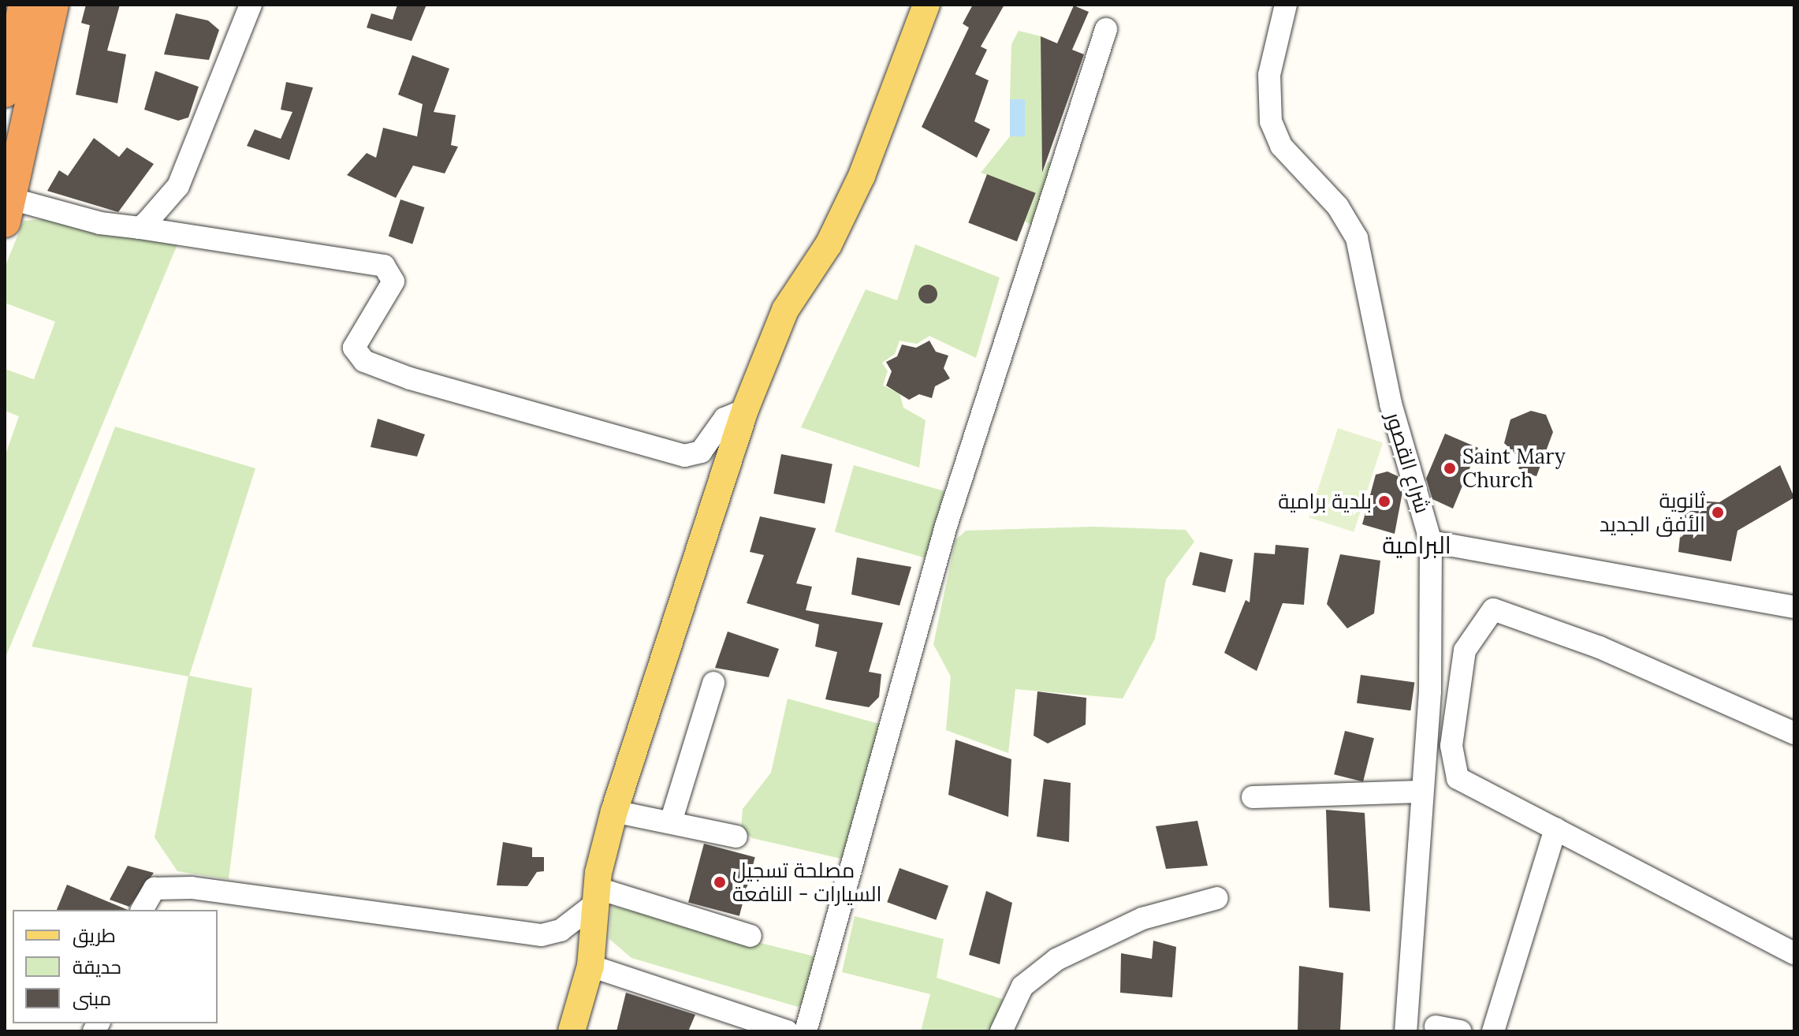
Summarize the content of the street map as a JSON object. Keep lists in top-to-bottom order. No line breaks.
{"streets":{"street":["شراع القصور"]},"districts":["البرامية"],"places":["Saint Mary Church","بلدية برامية","ثانوية الأفق الجديد","مصلحة تسجيل السيارات - النافعة"],"legend":["طريق","حديقة","مبنى"]}
